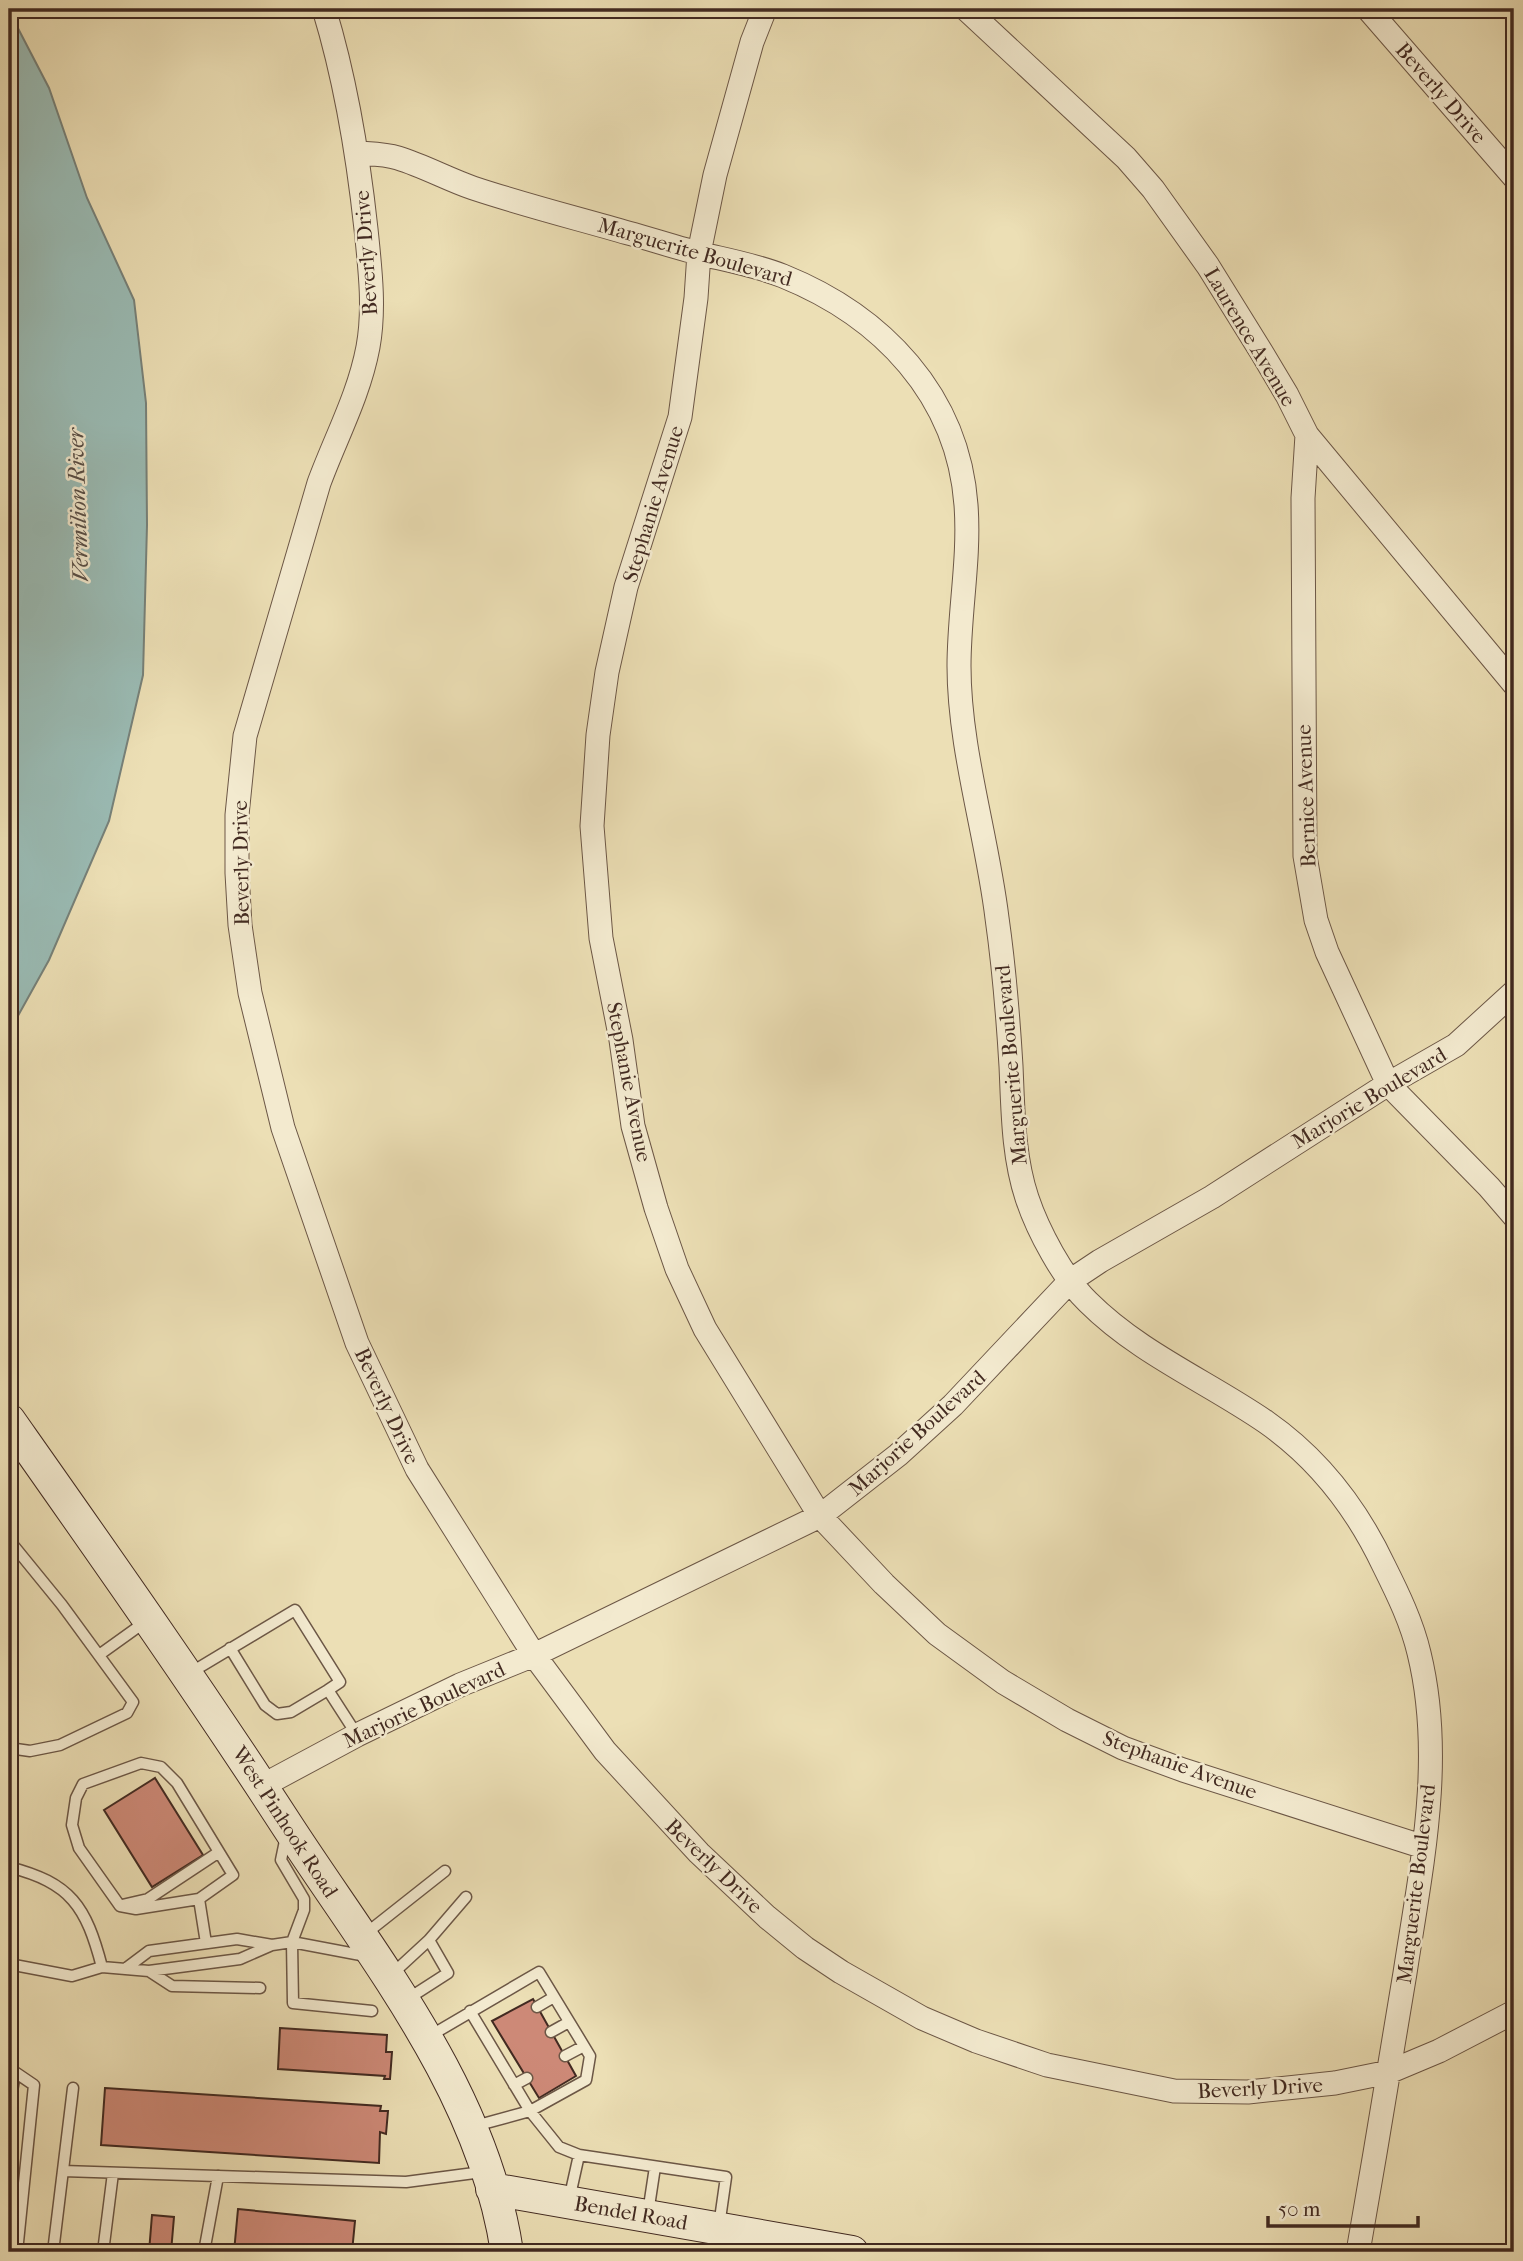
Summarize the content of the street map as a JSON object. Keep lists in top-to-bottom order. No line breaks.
{"streets":{"main road":["West Pinhook Road","Bendel Road"],"street":["Beverly Drive","Marguerite Boulevard","Laurence Avenue","Stephanie Avenue","Bernice Avenue","Marjorie Boulevard"]},"crossings":[["Beverly Drive","Marguerite Boulevard"],["Beverly Drive","Marjorie Boulevard"],["Marguerite Boulevard","Stephanie Avenue"],["Marguerite Boulevard","Marjorie Boulevard"],["Laurence Avenue","Bernice Avenue"],["Stephanie Avenue","Marjorie Boulevard"],["Bernice Avenue","Marjorie Boulevard"],["Marjorie Boulevard","West Pinhook Road"],["West Pinhook Road","Bendel Road"]],"water":["Vermilion River"],"scale_bar":"50 m"}
